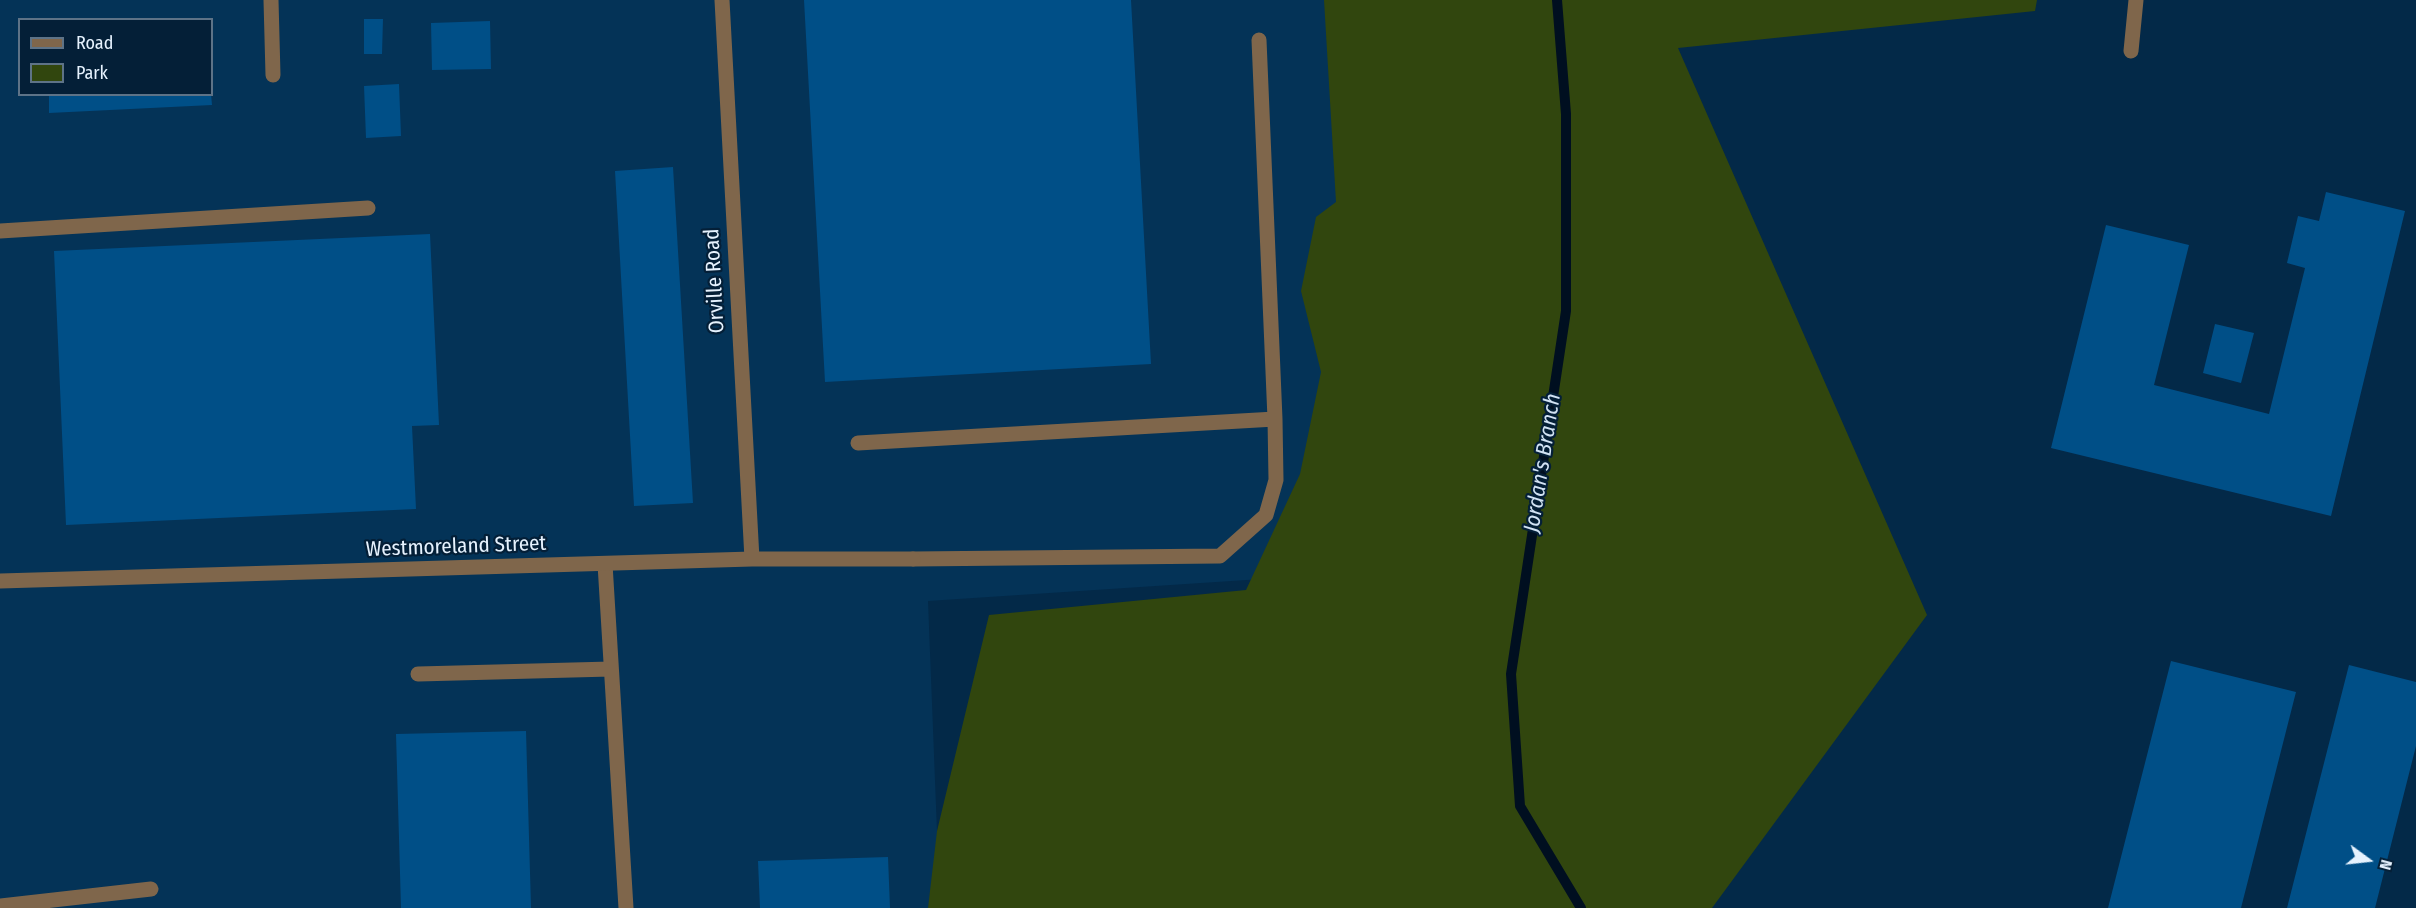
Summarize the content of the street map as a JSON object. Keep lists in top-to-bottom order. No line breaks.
{"streets":{"street":["Orville Road","Westmoreland Street"]},"crossings":[["Orville Road","Westmoreland Street"]],"water":["Jordan's Branch"],"legend":["Road","Park"],"north":"right"}
